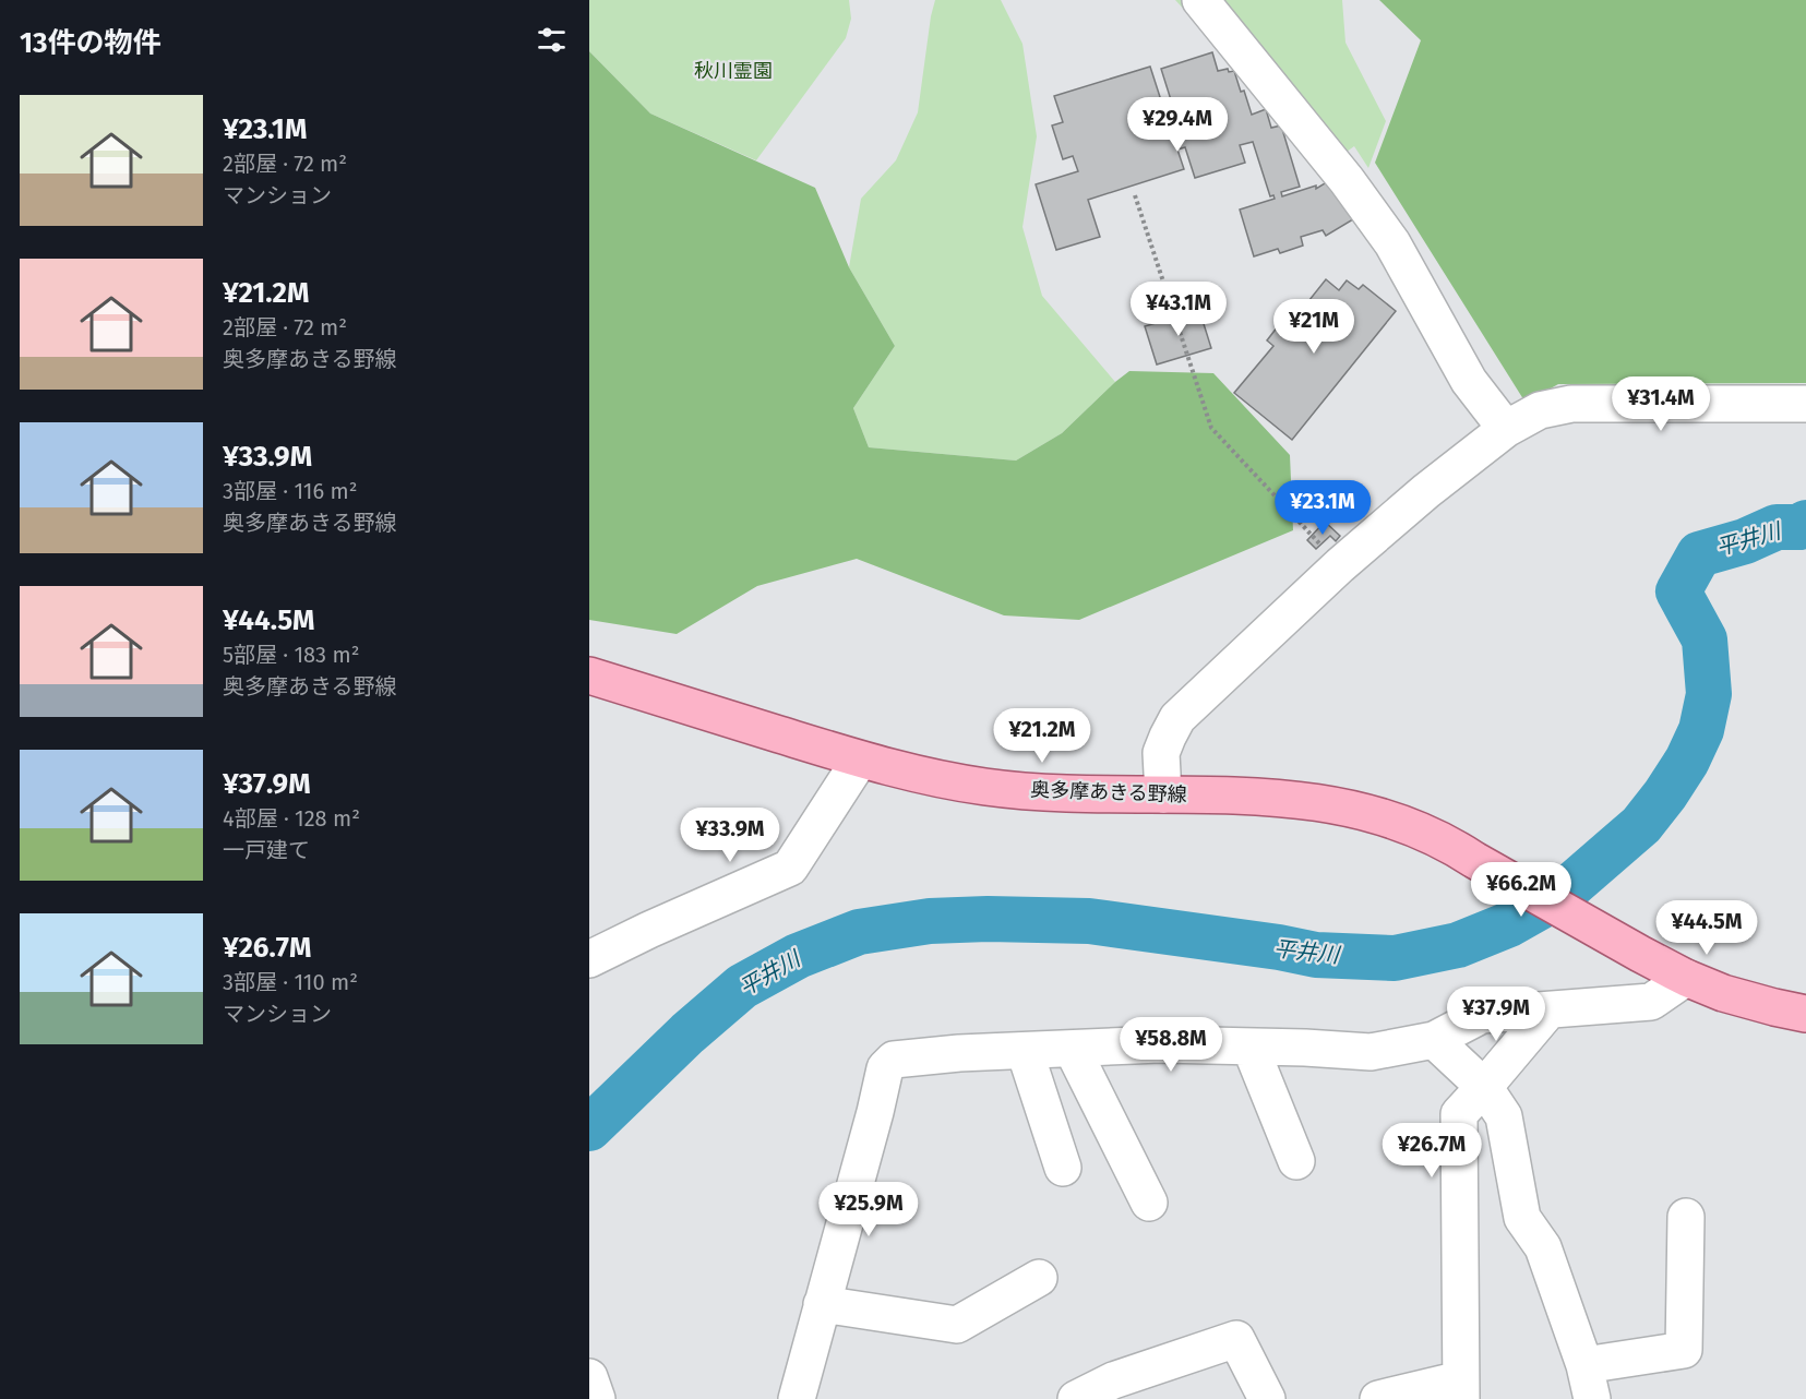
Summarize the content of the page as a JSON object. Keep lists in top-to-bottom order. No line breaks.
{"streets":{"main road":["奥多摩あきる野線"]},"water":["平井川"],"parks":["秋川霊園"],"page":{"heading":"13件の物件","list":[{"name":"¥23.1M","note":"2部屋 · 72 m² · マンション"},{"name":"¥21.2M","note":"2部屋 · 72 m² · 奥多摩あきる野線"},{"name":"¥33.9M","note":"3部屋 · 116 m² · 奥多摩あきる野線"},{"name":"¥44.5M","note":"5部屋 · 183 m² · 奥多摩あきる野線"},{"name":"¥37.9M","note":"4部屋 · 128 m² · 一戸建て"},{"name":"¥26.7M","note":"3部屋 · 110 m² · マンション"}],"price":["¥29.4M","¥43.1M","¥21M","¥31.4M","¥23.1M","¥21.2M","¥33.9M","¥66.2M","¥44.5M","¥37.9M","¥58.8M","¥26.7M","¥25.9M"]}}
